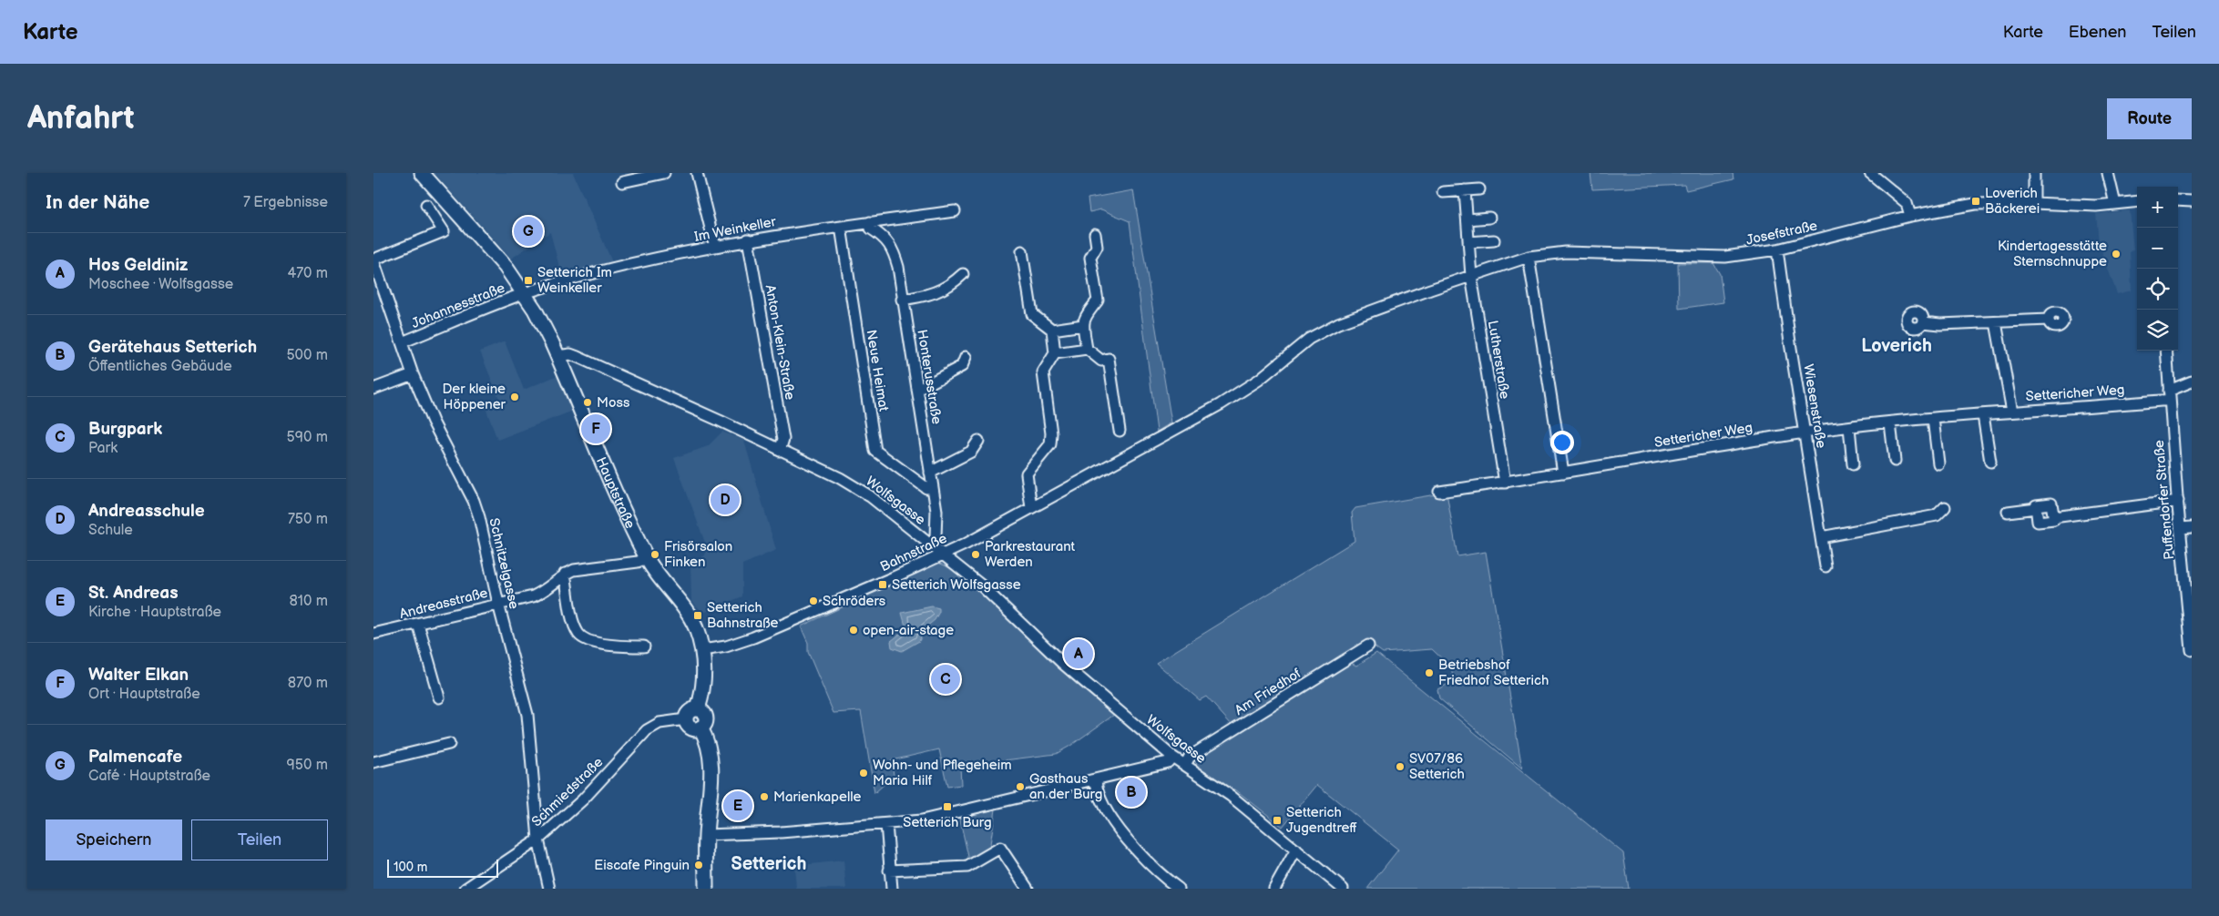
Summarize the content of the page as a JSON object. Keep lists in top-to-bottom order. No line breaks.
{"streets":{"main road":["Hauptstraße"],"street":["Im Weinkeller","Josefstraße","Johannesstraße","Anton-Klein-Straße","Lutherstraße","Neue Heimat","Honterusstraße","Settericher Weg","Wiesenstraße","Puffendorfer Straße","Wolfsgasse","Bahnstraße","Schnitzelgasse","Andreasstraße","Am Friedhof","Schmiedstraße"]},"crossings":[["Im Weinkeller","Johannesstraße"],["Im Weinkeller","Anton-Klein-Straße"],["Im Weinkeller","Neue Heimat"],["Im Weinkeller","Honterusstraße"],["Im Weinkeller","Hauptstraße"],["Josefstraße","Lutherstraße"],["Josefstraße","Wiesenstraße"],["Josefstraße","Bahnstraße"],["Johannesstraße","Hauptstraße"],["Johannesstraße","Schnitzelgasse"],["Anton-Klein-Straße","Wolfsgasse"],["Lutherstraße","Settericher Weg"],["Neue Heimat","Honterusstraße"],["Honterusstraße","Wolfsgasse"],["Settericher Weg","Wiesenstraße"],["Settericher Weg","Puffendorfer Straße"],["Hauptstraße","Wolfsgasse"],["Hauptstraße","Bahnstraße"],["Hauptstraße","Andreasstraße"],["Hauptstraße","Schmiedstraße"],["Wolfsgasse","Bahnstraße"],["Wolfsgasse","Am Friedhof"],["Schnitzelgasse","Andreasstraße"],["Schnitzelgasse","Schmiedstraße"]],"districts":["Loverich","Setterich"],"places":{"transit":["Loverich Bäckerei","Setterich Im Weinkeller","Setterich Wolfsgasse","Setterich Bahnstraße","Setterich Burg","Setterich Jugendtreff"],"other":["Kindertagesstätte Sternschnuppe","Der kleine Höppener","Moss","Frisörsalon Finken","Parkrestaurant Werden","Schröders","open-air-stage","Betriebshof Friedhof Setterich","SV07/86 Setterich","Wohn- und Pflegeheim Maria Hilf","Gasthaus an der Burg","Marienkapelle","Eiscafe Pinguin"]},"scale_bar":"100 m","page":{"header":"Karte","nav":["Karte","Ebenen","Teilen"],"buttons":["Route",["Speichern","Teilen"]],"title":"Anfahrt","heading":["In der Nähe","7 Ergebnisse"],"map_buttons":["+","−"],"pins":["G","F","D","A","C","B","E"],"list":[{"mark":"A","name":"Hos Geldiniz","note":"Moschee · Wolfsgasse","value":"470 m"},{"mark":"B","name":"Gerätehaus Setterich","note":"Öffentliches Gebäude","value":"500 m"},{"mark":"C","name":"Burgpark","note":"Park","value":"590 m"},{"mark":"D","name":"Andreasschule","note":"Schule","value":"750 m"},{"mark":"E","name":"St. Andreas","note":"Kirche · Hauptstraße","value":"810 m"},{"mark":"F","name":"Walter Elkan","note":"Ort · Hauptstraße","value":"870 m"},{"mark":"G","name":"Palmencafe","note":"Café · Hauptstraße","value":"950 m"}],"scale":"100 m"}}
